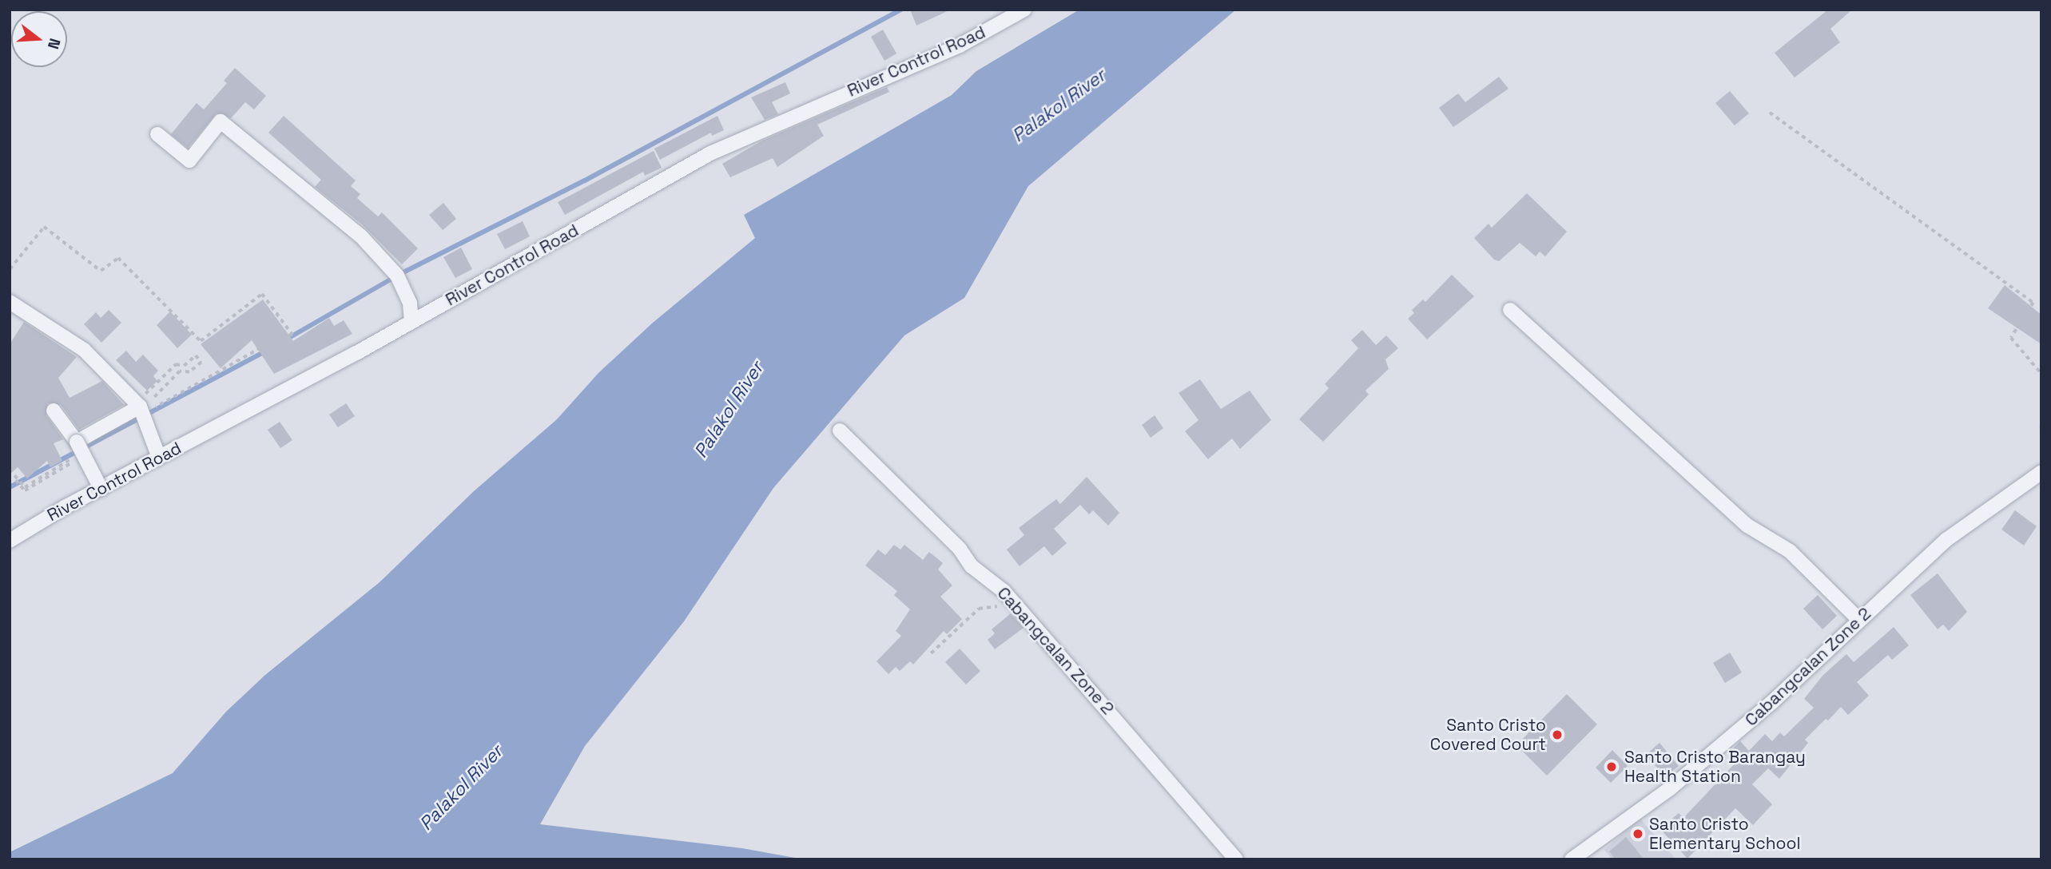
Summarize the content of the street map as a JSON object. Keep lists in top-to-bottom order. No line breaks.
{"streets":{"street":["River Control Road","Cabangcalan Zone 2"]},"water":["Palakol River"],"places":["Santo Cristo Covered Court","Santo Cristo Barangay Health Station","Santo Cristo Elementary School"],"north":"right"}
